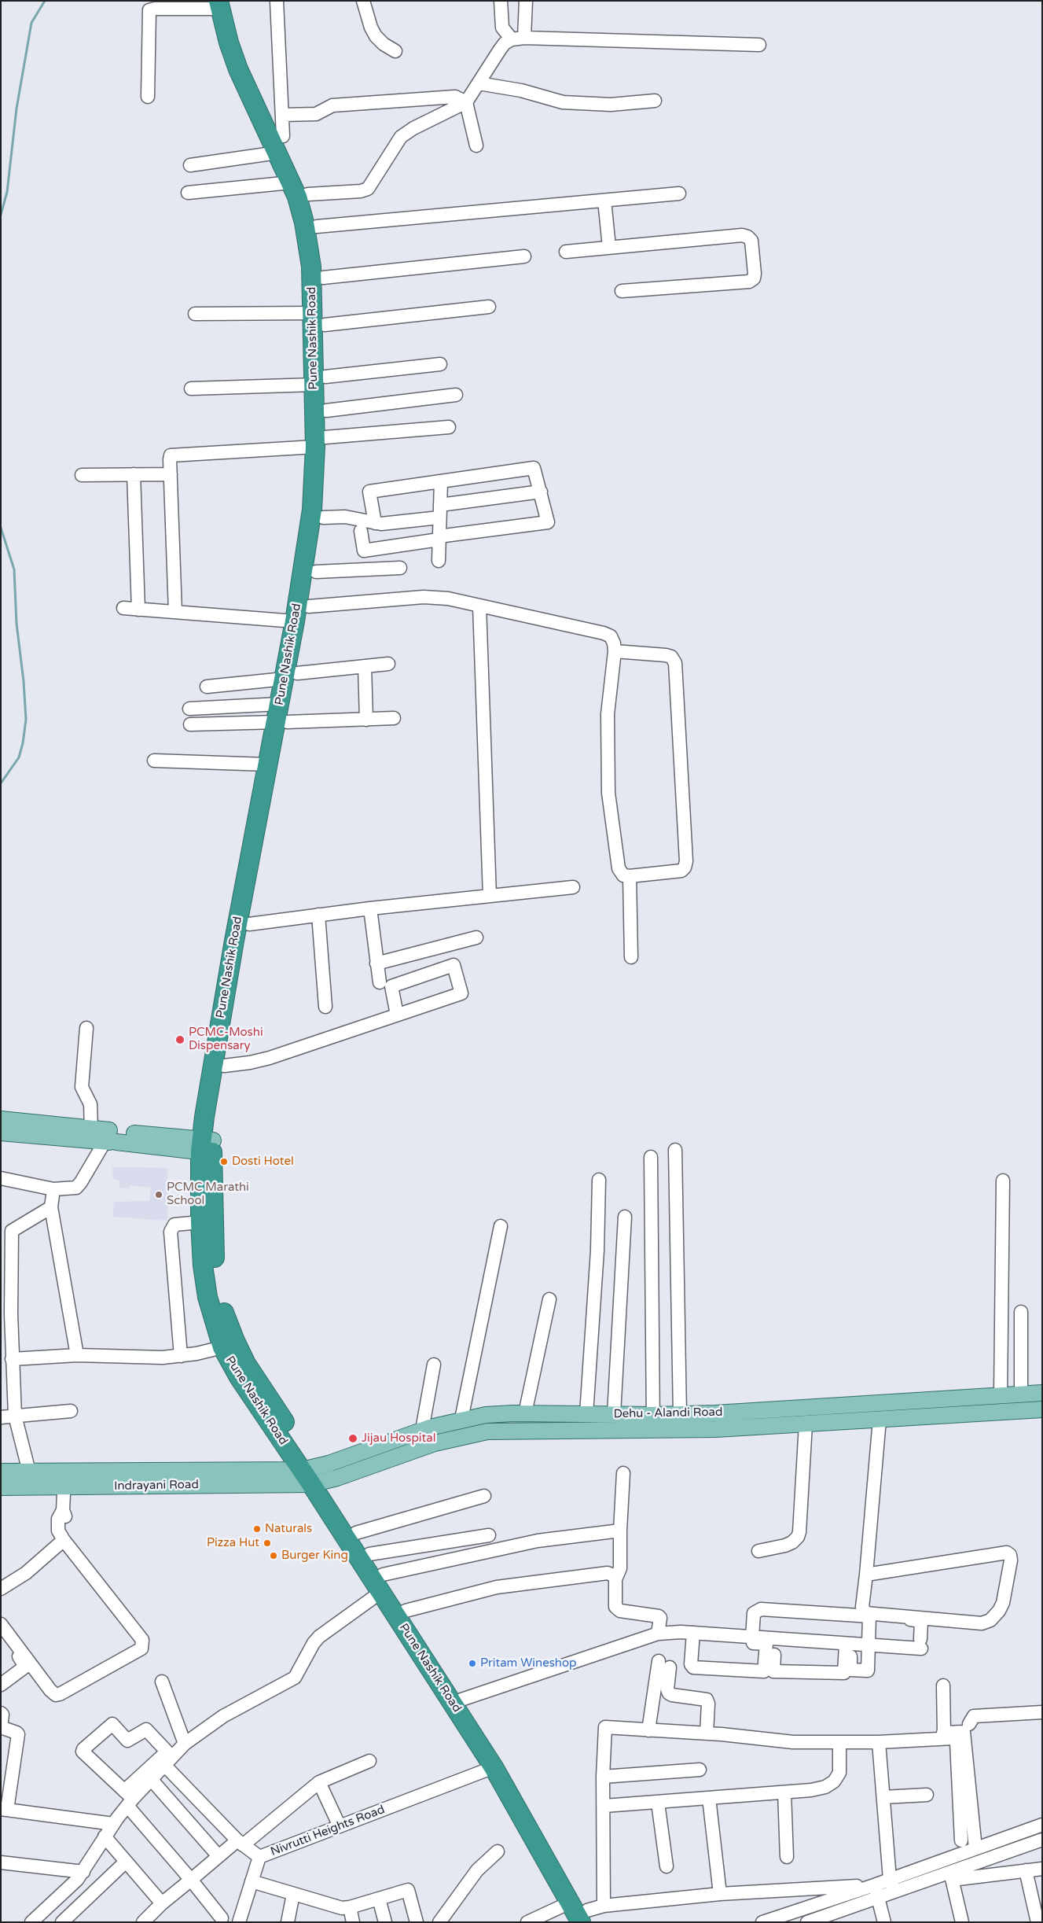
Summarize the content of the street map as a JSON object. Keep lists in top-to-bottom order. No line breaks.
{"streets":{"highway":["Pune Nashik Road"],"main road":["Dehu - Alandi Road","Indrayani Road"],"street":["Nivrutti Heights Road"]},"crossings":[["Pune Nashik Road","Dehu - Alandi Road"],["Pune Nashik Road","Indrayani Road"],["Pune Nashik Road","Nivrutti Heights Road"],["Dehu - Alandi Road","Indrayani Road"]],"places":["PCMC-Moshi Dispensary","Dosti Hotel","PCMC Marathi School","Jijau Hospital","Naturals","Pizza Hut","Burger King","Pritam Wineshop"]}
